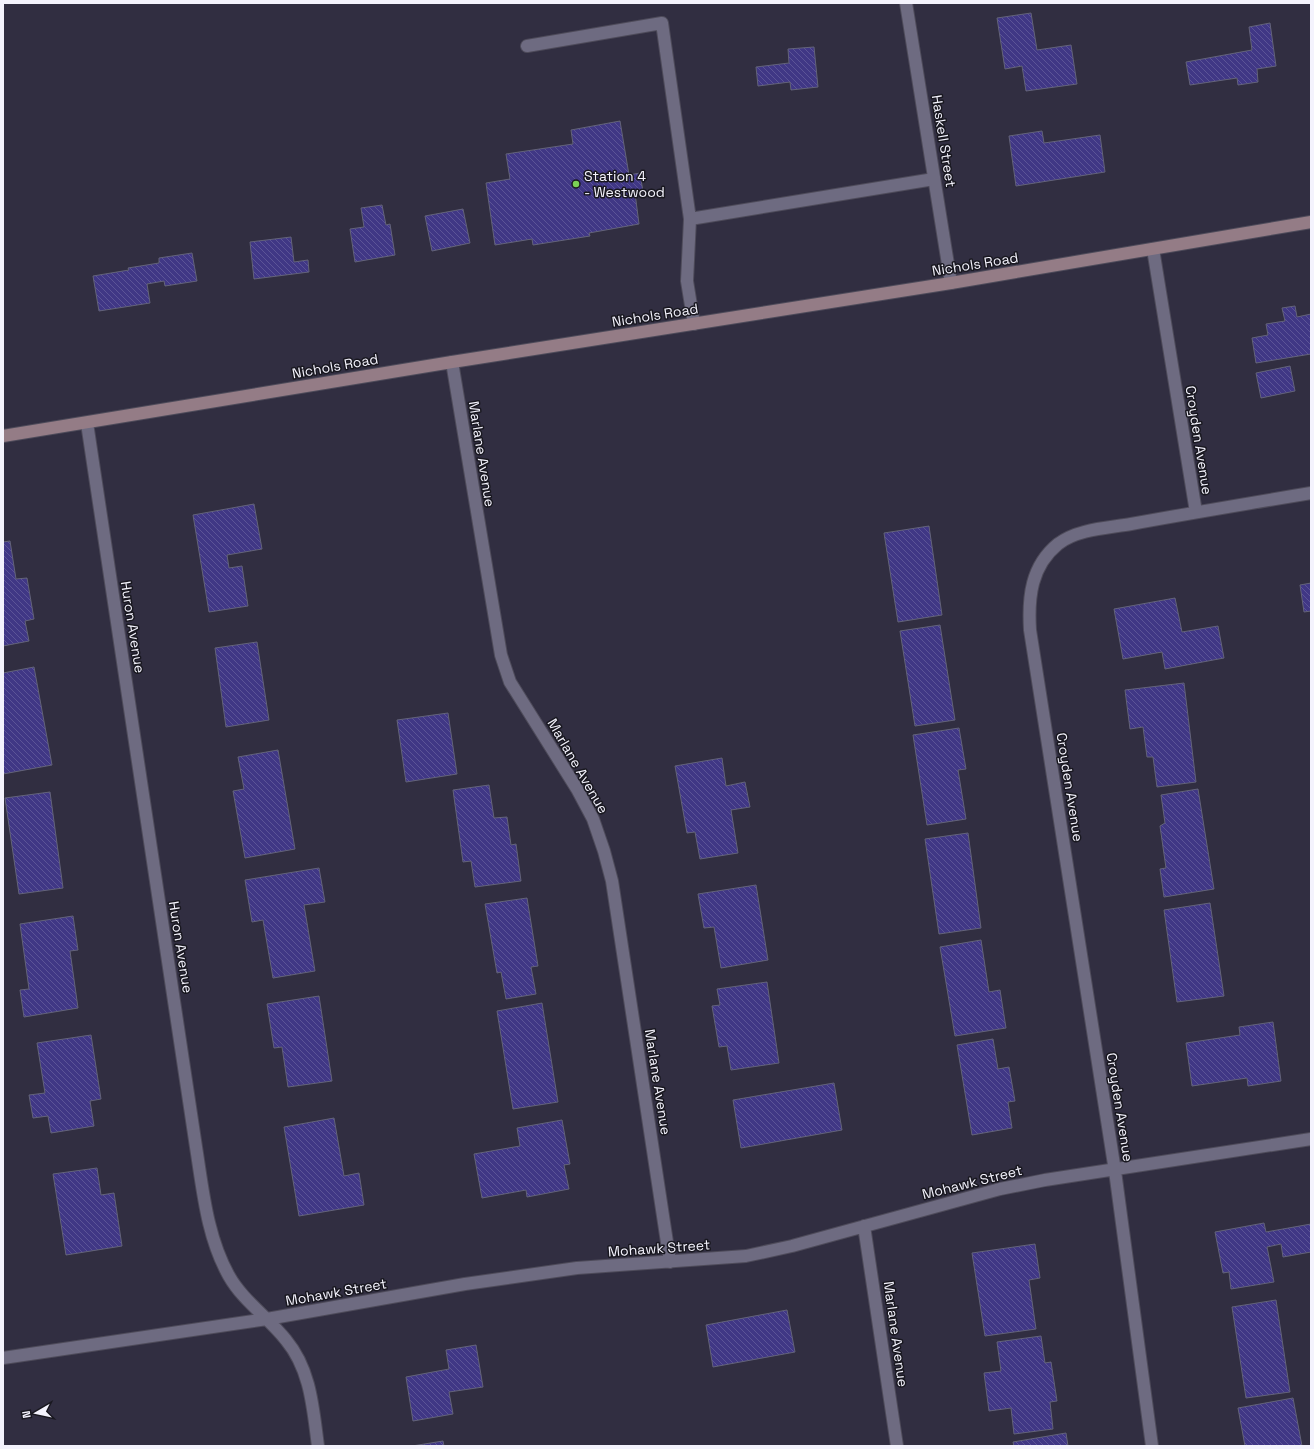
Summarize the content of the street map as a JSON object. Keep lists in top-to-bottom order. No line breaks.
{"streets":{"street":["Haskell Street","Nichols Road","Croyden Avenue","Marlane Avenue","Huron Avenue","Mohawk Street"]},"crossings":[["Haskell Street","Nichols Road"],["Nichols Road","Croyden Avenue"],["Nichols Road","Marlane Avenue"],["Nichols Road","Huron Avenue"],["Croyden Avenue","Mohawk Street"],["Marlane Avenue","Mohawk Street"],["Huron Avenue","Mohawk Street"]],"places":["Station 4 - Westwood"],"north":"left"}
